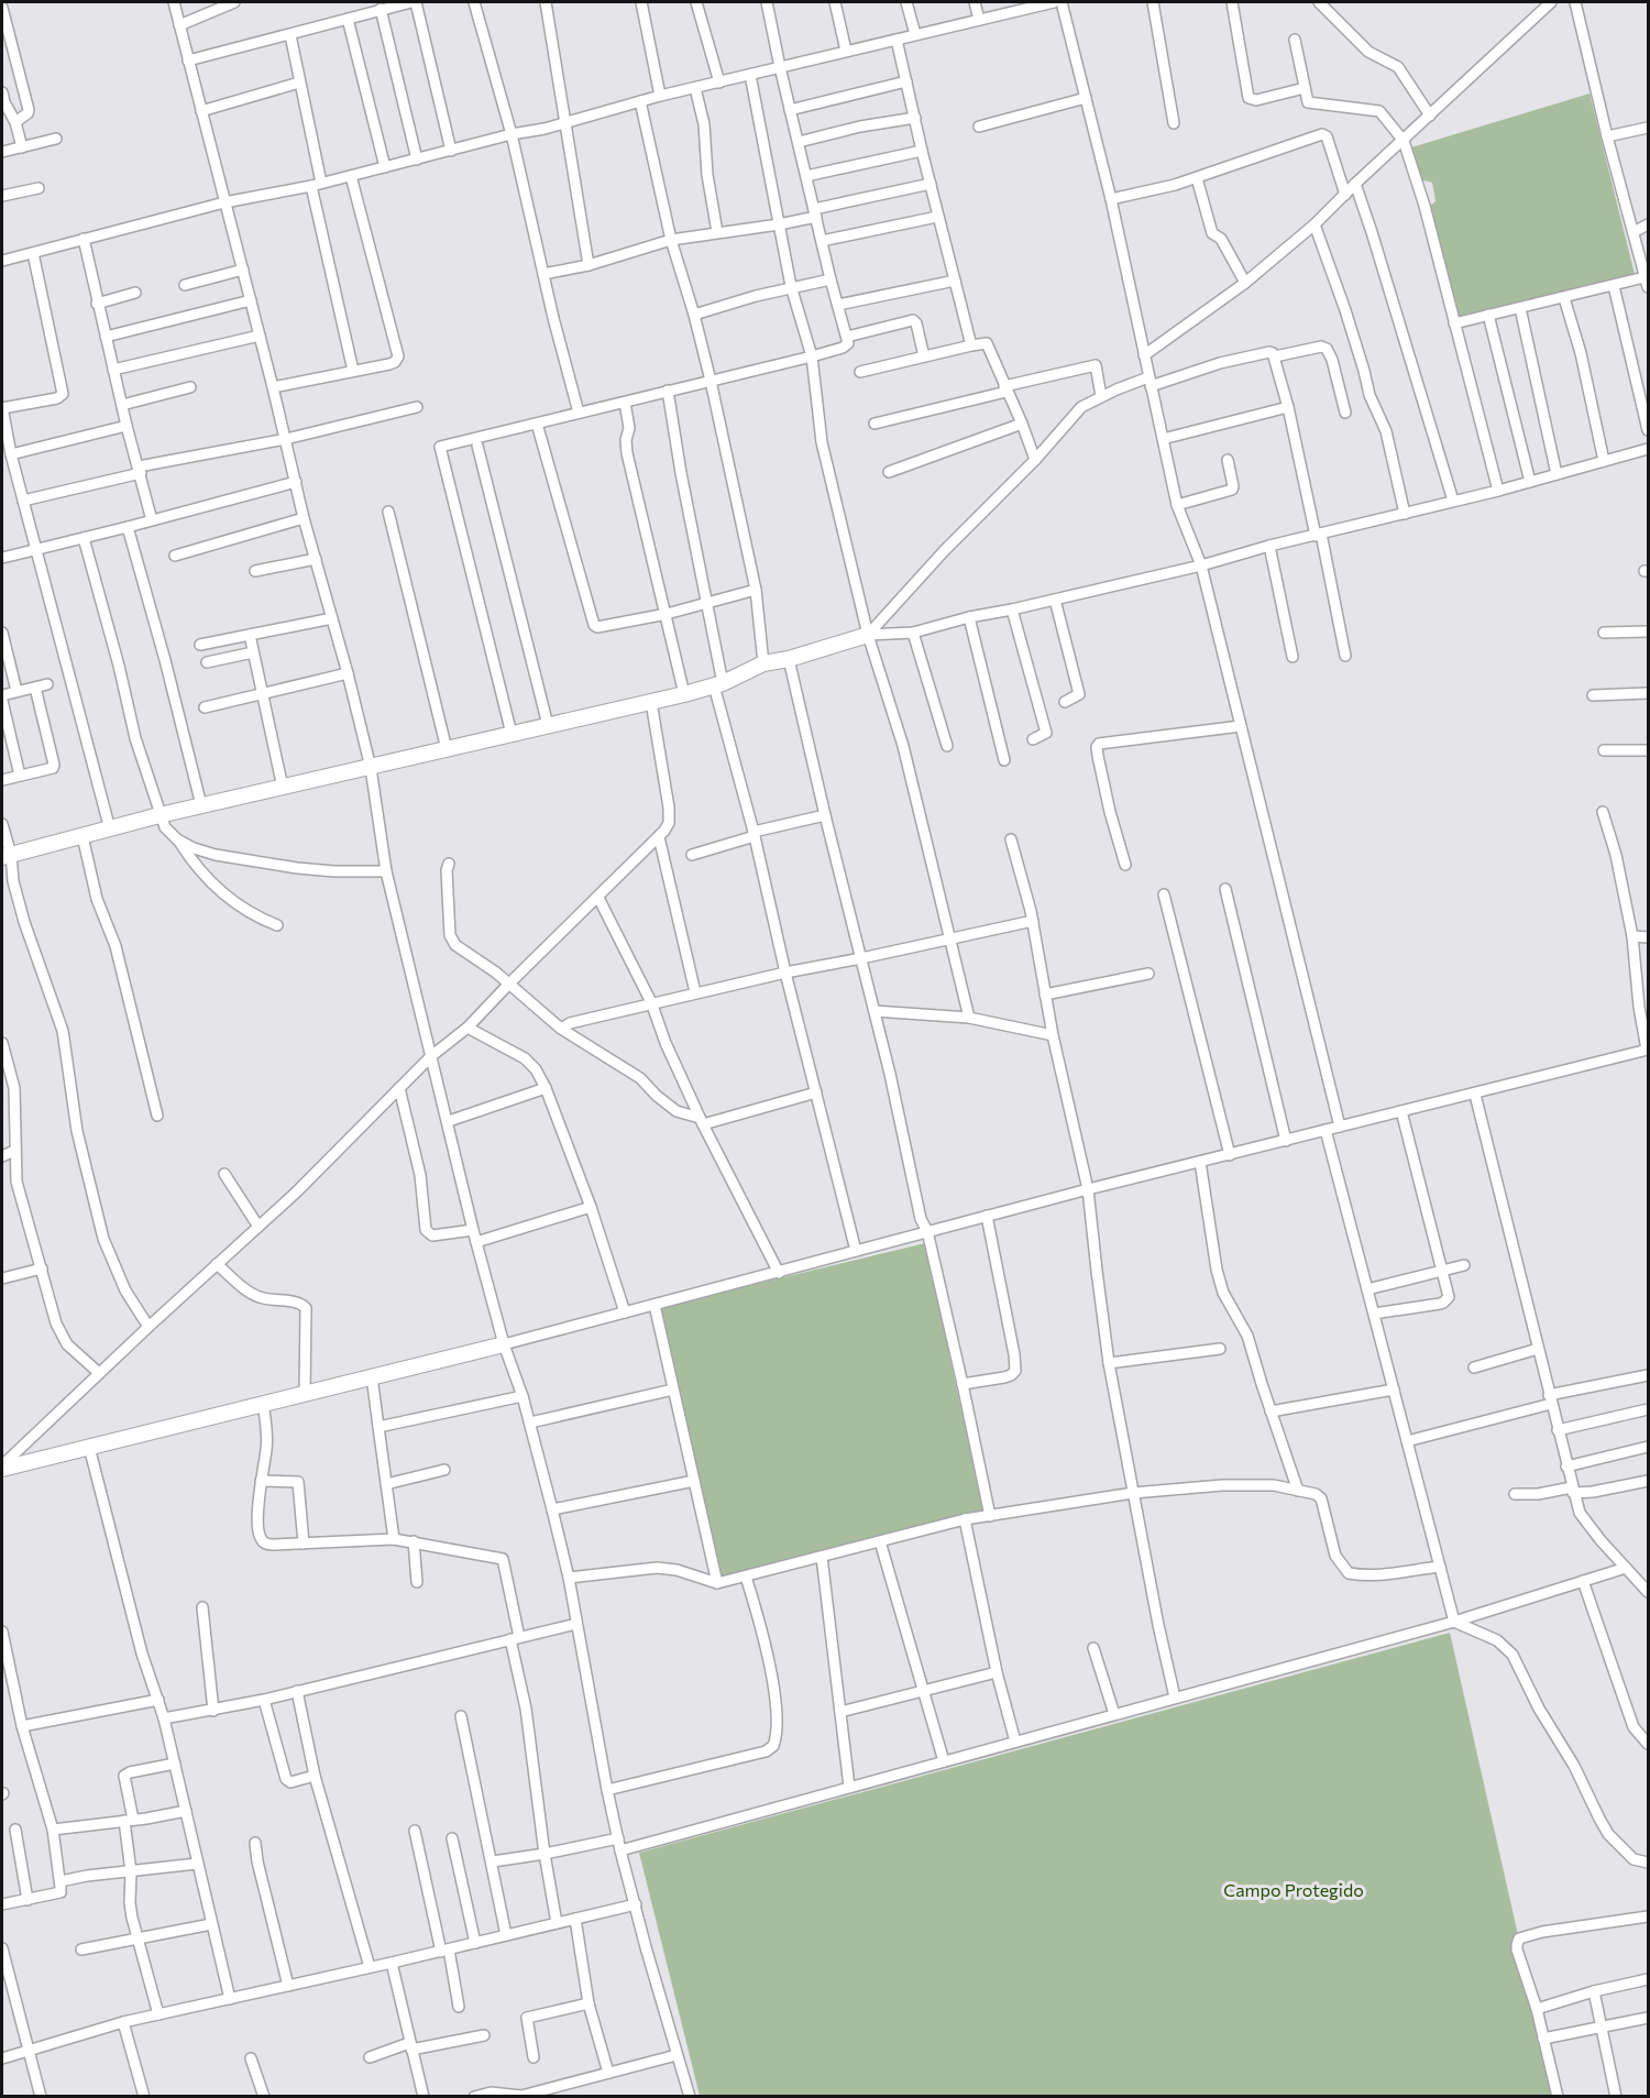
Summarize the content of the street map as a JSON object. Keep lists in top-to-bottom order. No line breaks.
{"parks":["Campo Protegido"]}
